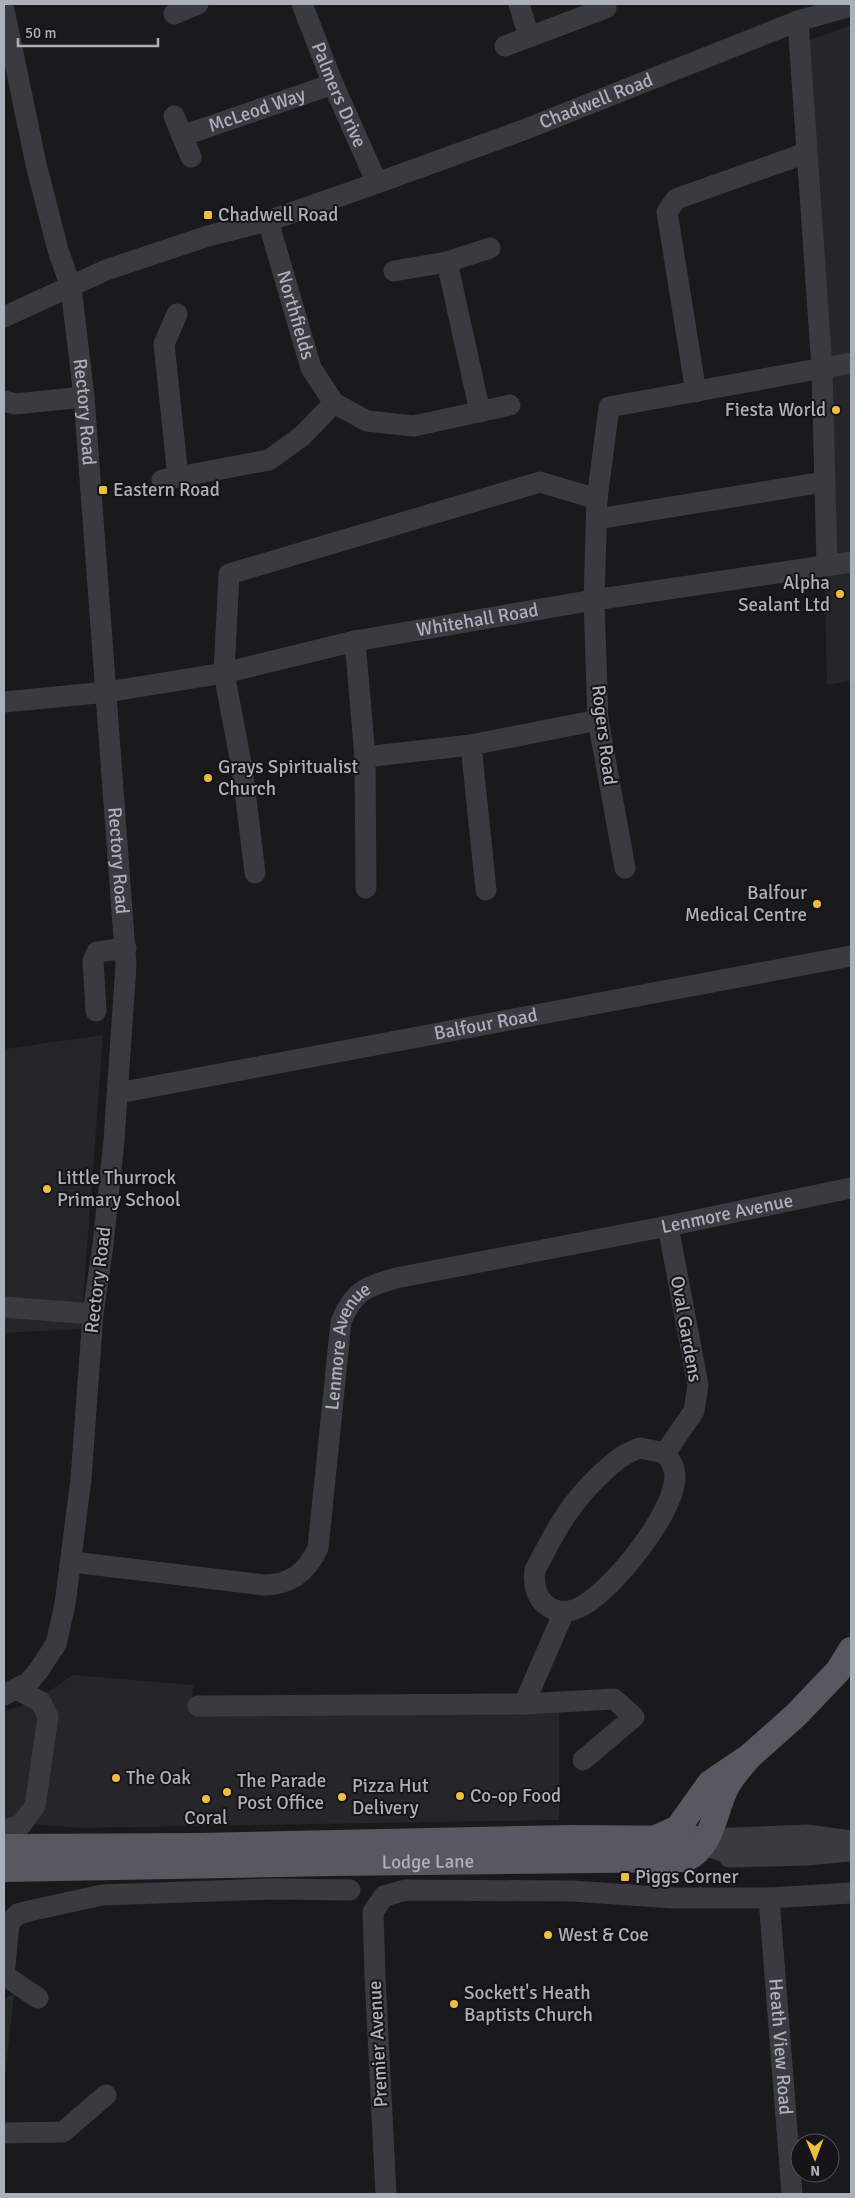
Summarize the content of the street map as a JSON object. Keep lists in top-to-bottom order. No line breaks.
{"streets":{"main road":["Lodge Lane"],"street":["Palmers Drive","Chadwell Road","McLeod Way","Northfields","Rectory Road","Whitehall Road","Rogers Road","Balfour Road","Lenmore Avenue","Oval Gardens","Premier Avenue","Heath View Road"]},"crossings":[["Palmers Drive","Chadwell Road"],["Palmers Drive","McLeod Way"],["Chadwell Road","Northfields"],["Chadwell Road","Rectory Road"],["Rectory Road","Whitehall Road"],["Rectory Road","Balfour Road"],["Rectory Road","Lenmore Avenue"],["Whitehall Road","Rogers Road"],["Lenmore Avenue","Oval Gardens"],["Lodge Lane","Premier Avenue"],["Lodge Lane","Heath View Road"]],"places":{"transit":["Chadwell Road","Eastern Road","Piggs Corner"],"other":["Fiesta World","Alpha Sealant Ltd","Grays Spiritualist Church","Balfour Medical Centre","Little Thurrock Primary School","The Oak","The Parade Post Office","Co-op Food","Pizza Hut Delivery","Coral","West & Coe","Sockett's Heath Baptists Church"]},"scale_bar":"50 m","north":"bottom"}
